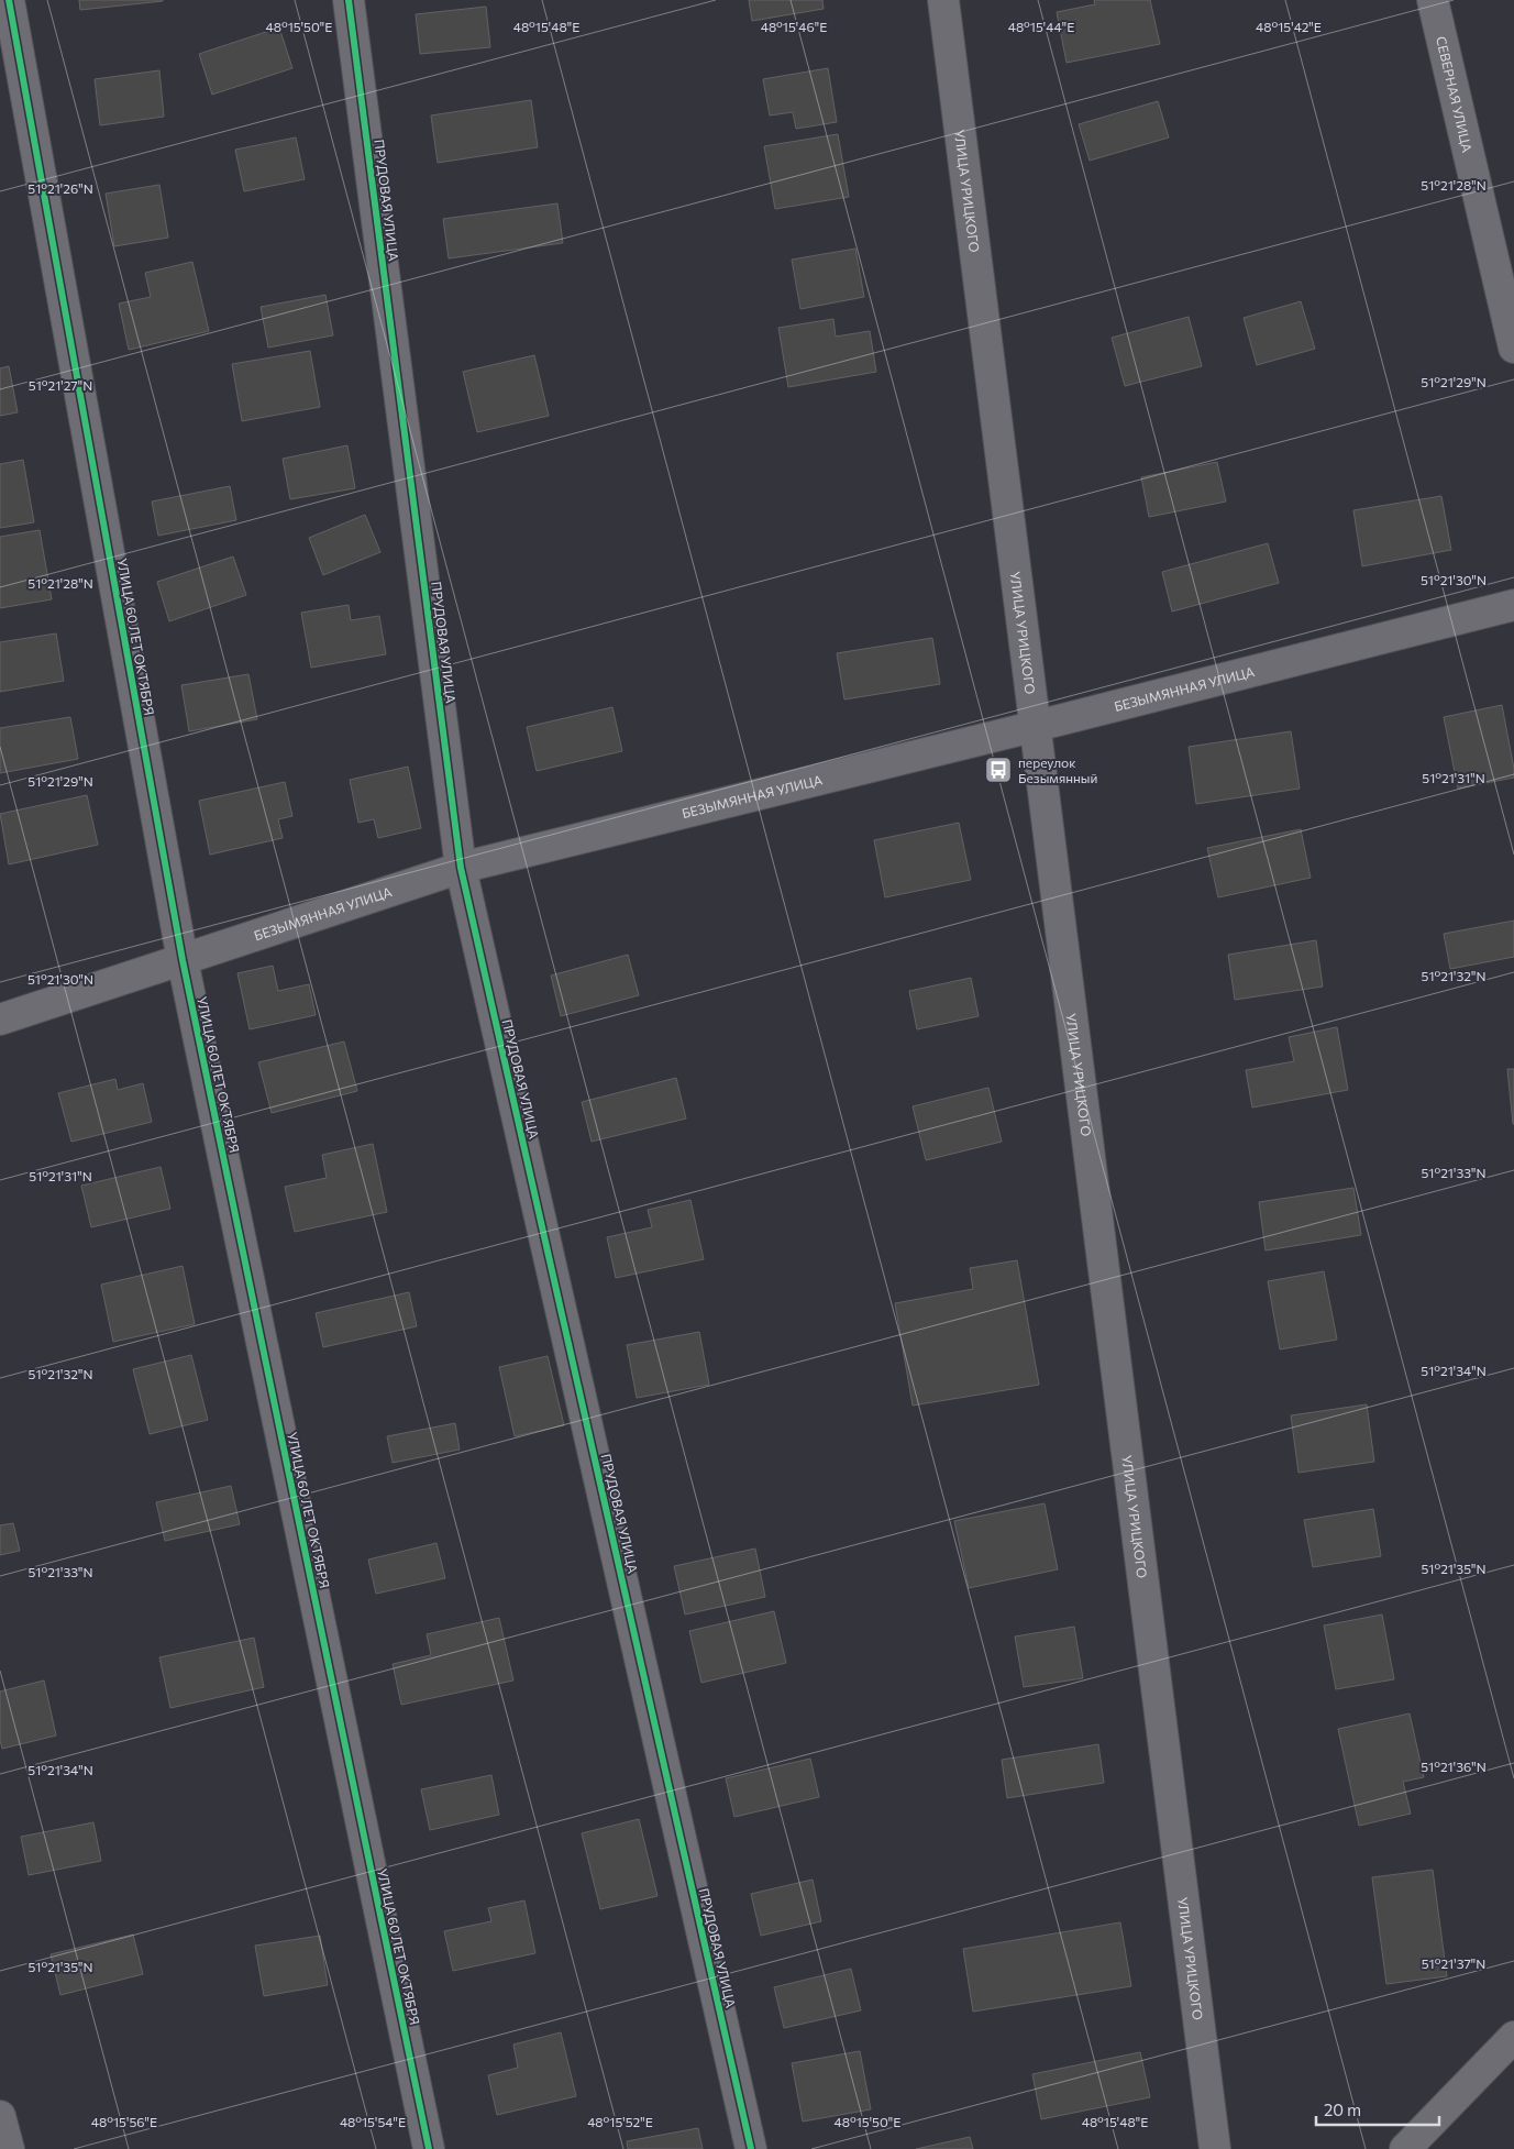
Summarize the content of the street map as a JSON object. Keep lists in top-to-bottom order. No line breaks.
{"streets":{"street":["СЕВЕРНАЯ УЛИЦА","УЛИЦА УРИЦКОГО","ПРУДОВАЯ УЛИЦА","УЛИЦА 60 ЛЕТ ОКТЯБРЯ","БЕЗЫМЯННАЯ УЛИЦА"]},"crossings":[["УЛИЦА УРИЦКОГО","БЕЗЫМЯННАЯ УЛИЦА"],["ПРУДОВАЯ УЛИЦА","БЕЗЫМЯННАЯ УЛИЦА"],["УЛИЦА 60 ЛЕТ ОКТЯБРЯ","БЕЗЫМЯННАЯ УЛИЦА"]],"places":{"bus stop":["переулок Безымянный"]},"scale_bar":"20 m","coordinates":["48°15'50\"E","48°15'48\"E","48°15'46\"E","48°15'44\"E","48°15'42\"E","51°21'28\"N","51°21'26\"N","51°21'29\"N","51°21'27\"N","51°21'30\"N","51°21'31\"N","51°21'32\"N","51°21'33\"N","51°21'34\"N","51°21'35\"N","51°21'36\"N","51°21'37\"N","48°15'56\"E","48°15'54\"E","48°15'52\"E"]}
